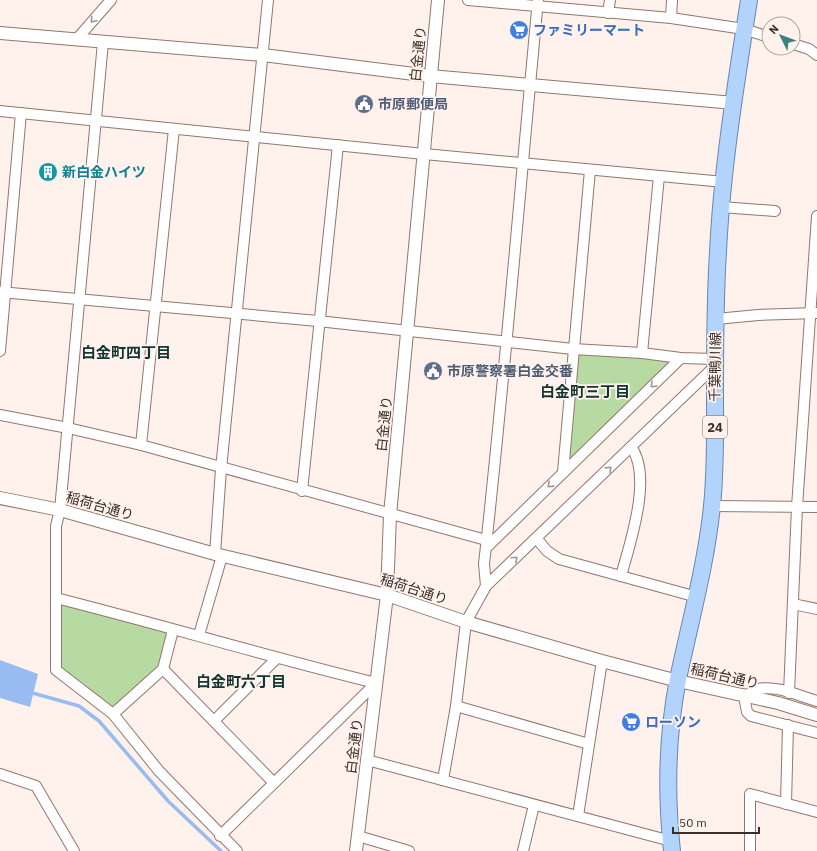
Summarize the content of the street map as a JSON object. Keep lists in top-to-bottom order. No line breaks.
{"streets":{"main road":["千葉鴨川線","24"],"street":["白金通り","稲荷台通り"]},"crossings":[["白金通り","稲荷台通り"],["千葉鴨川線","稲荷台通り"]],"districts":["白金町四丁目","白金町三丁目","白金町六丁目"],"places":{"supermarket":["ファミリーマート","ローソン"],"public building":["市原郵便局","市原警察署白金交番"],"building":["新白金ハイツ"]},"scale_bar":"50 m","north":"top left"}
